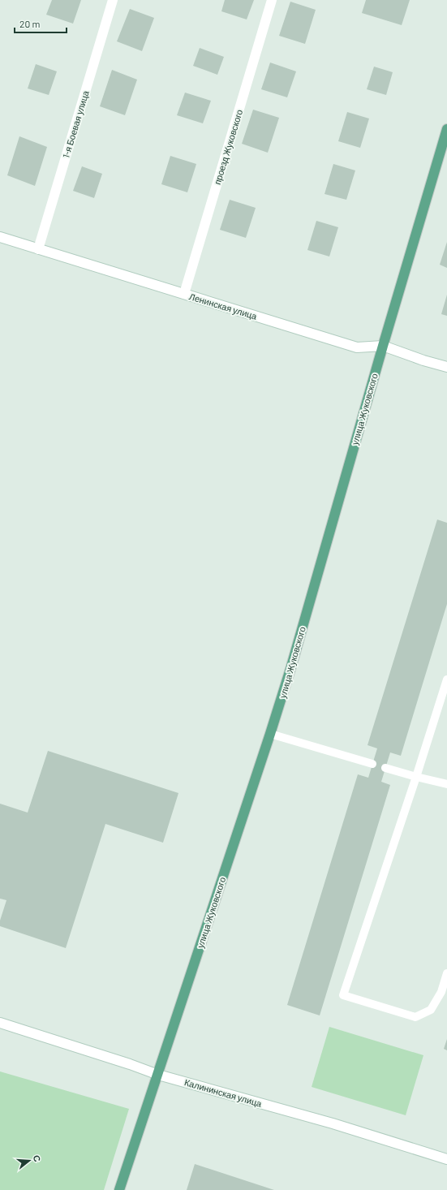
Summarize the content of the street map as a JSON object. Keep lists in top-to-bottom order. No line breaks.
{"streets":{"main road":["улица Жуковского"],"street":["1-я Боевая улица","проезд Жуковского","Ленинская улица","Калининская улица"]},"crossings":[["1-я Боевая улица","Ленинская улица"],["проезд Жуковского","Ленинская улица"],["Ленинская улица","улица Жуковского"],["улица Жуковского","Калининская улица"]],"scale_bar":"20 m","north":"right"}
